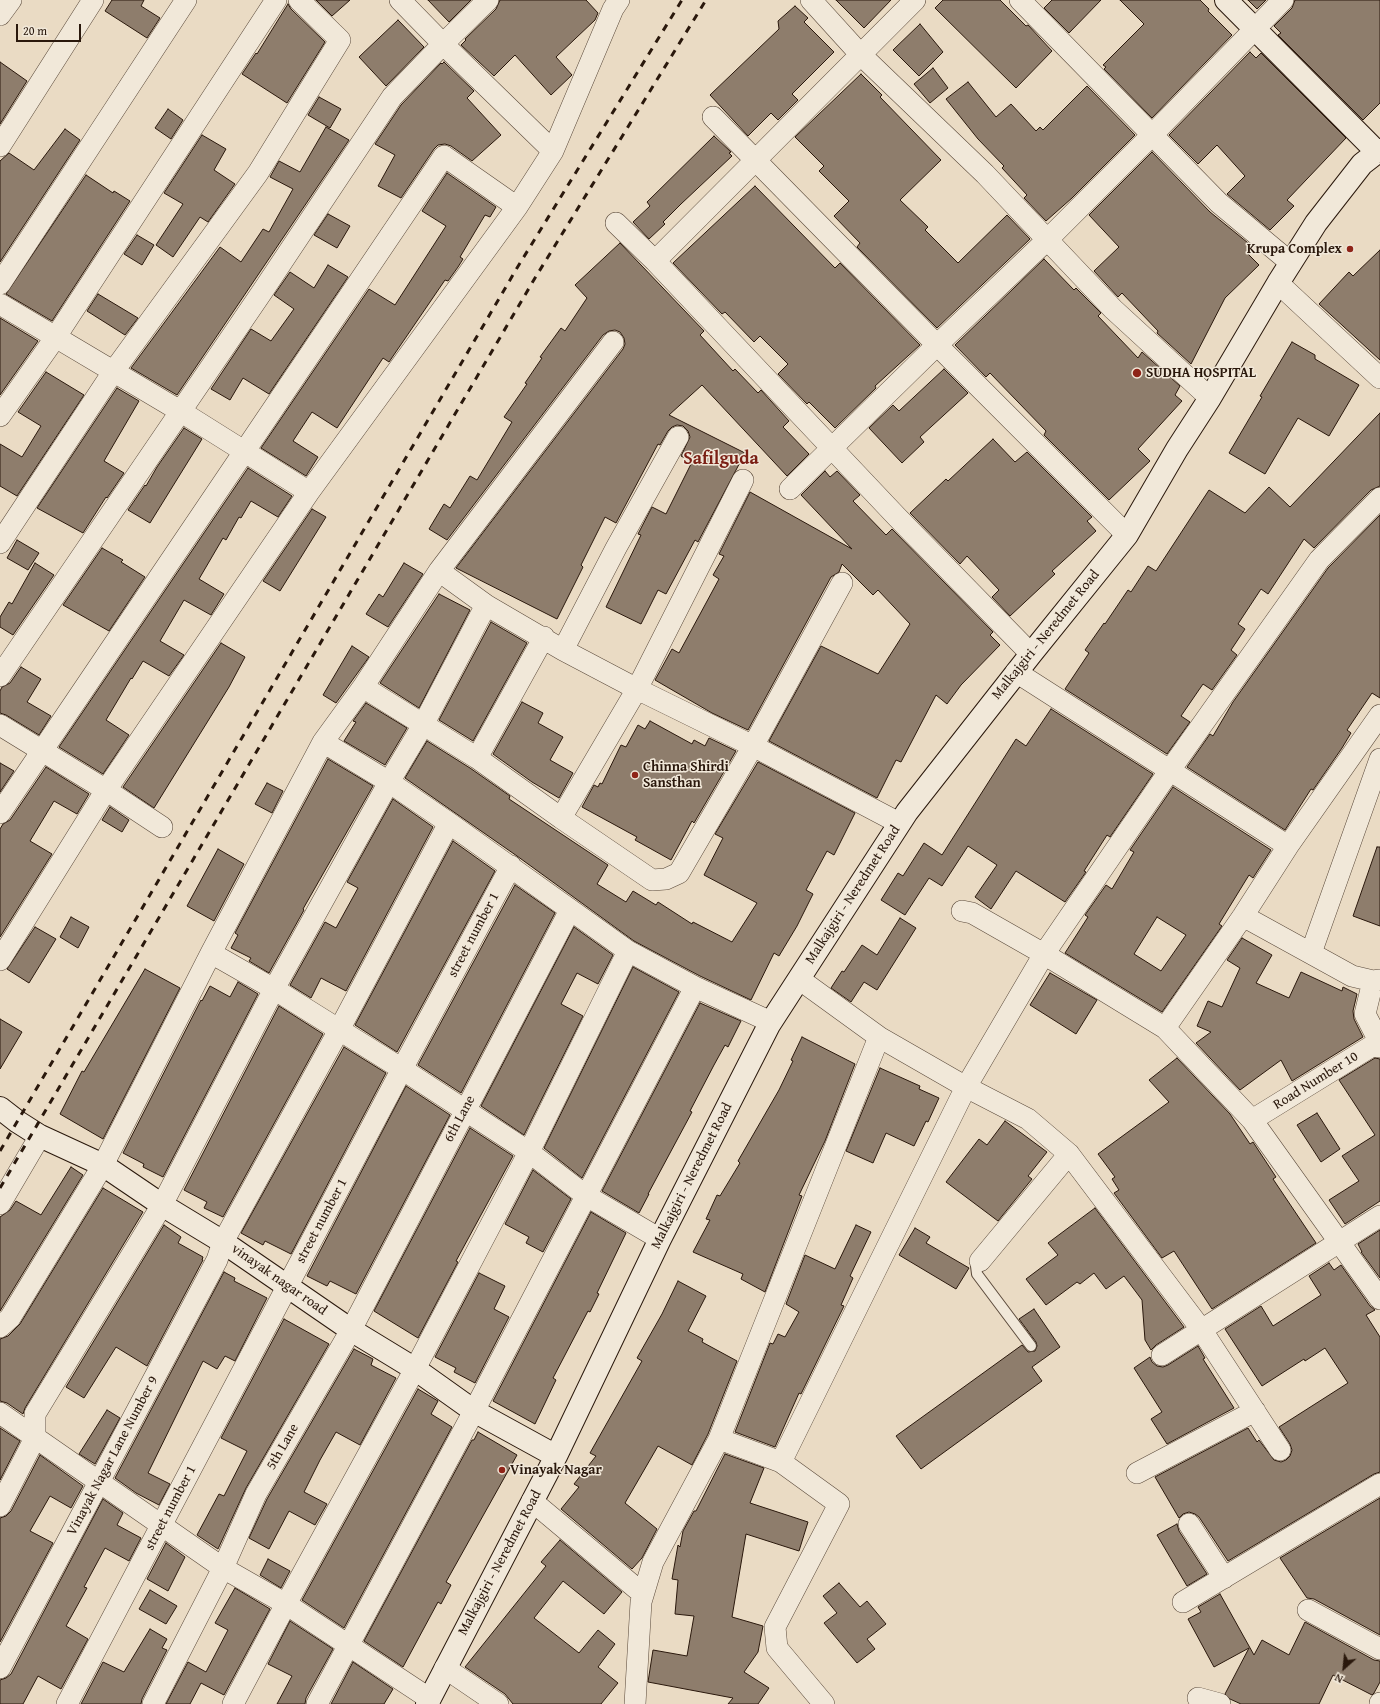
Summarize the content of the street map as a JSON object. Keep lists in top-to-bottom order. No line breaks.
{"streets":{"main road":["Malkajgiri - Neredmet Road","vinayak nagar road"],"street":["street number 1","Road Number 10","6th Lane","5th Lane","Vinayak Nagar Lane Number 9"]},"crossings":[["Malkajgiri - Neredmet Road","vinayak nagar road"],["street number 1","vinayak nagar road"],["6th Lane","vinayak nagar road"],["6th Lane","5th Lane"],["vinayak nagar road","5th Lane"],["vinayak nagar road","Vinayak Nagar Lane Number 9"]],"districts":["Safilguda"],"places":["Krupa Complex","SUDHA HOSPITAL","Chinna Shirdi Sansthan","Vinayak Nagar"],"scale_bar":"20 m","north":"bottom left"}
